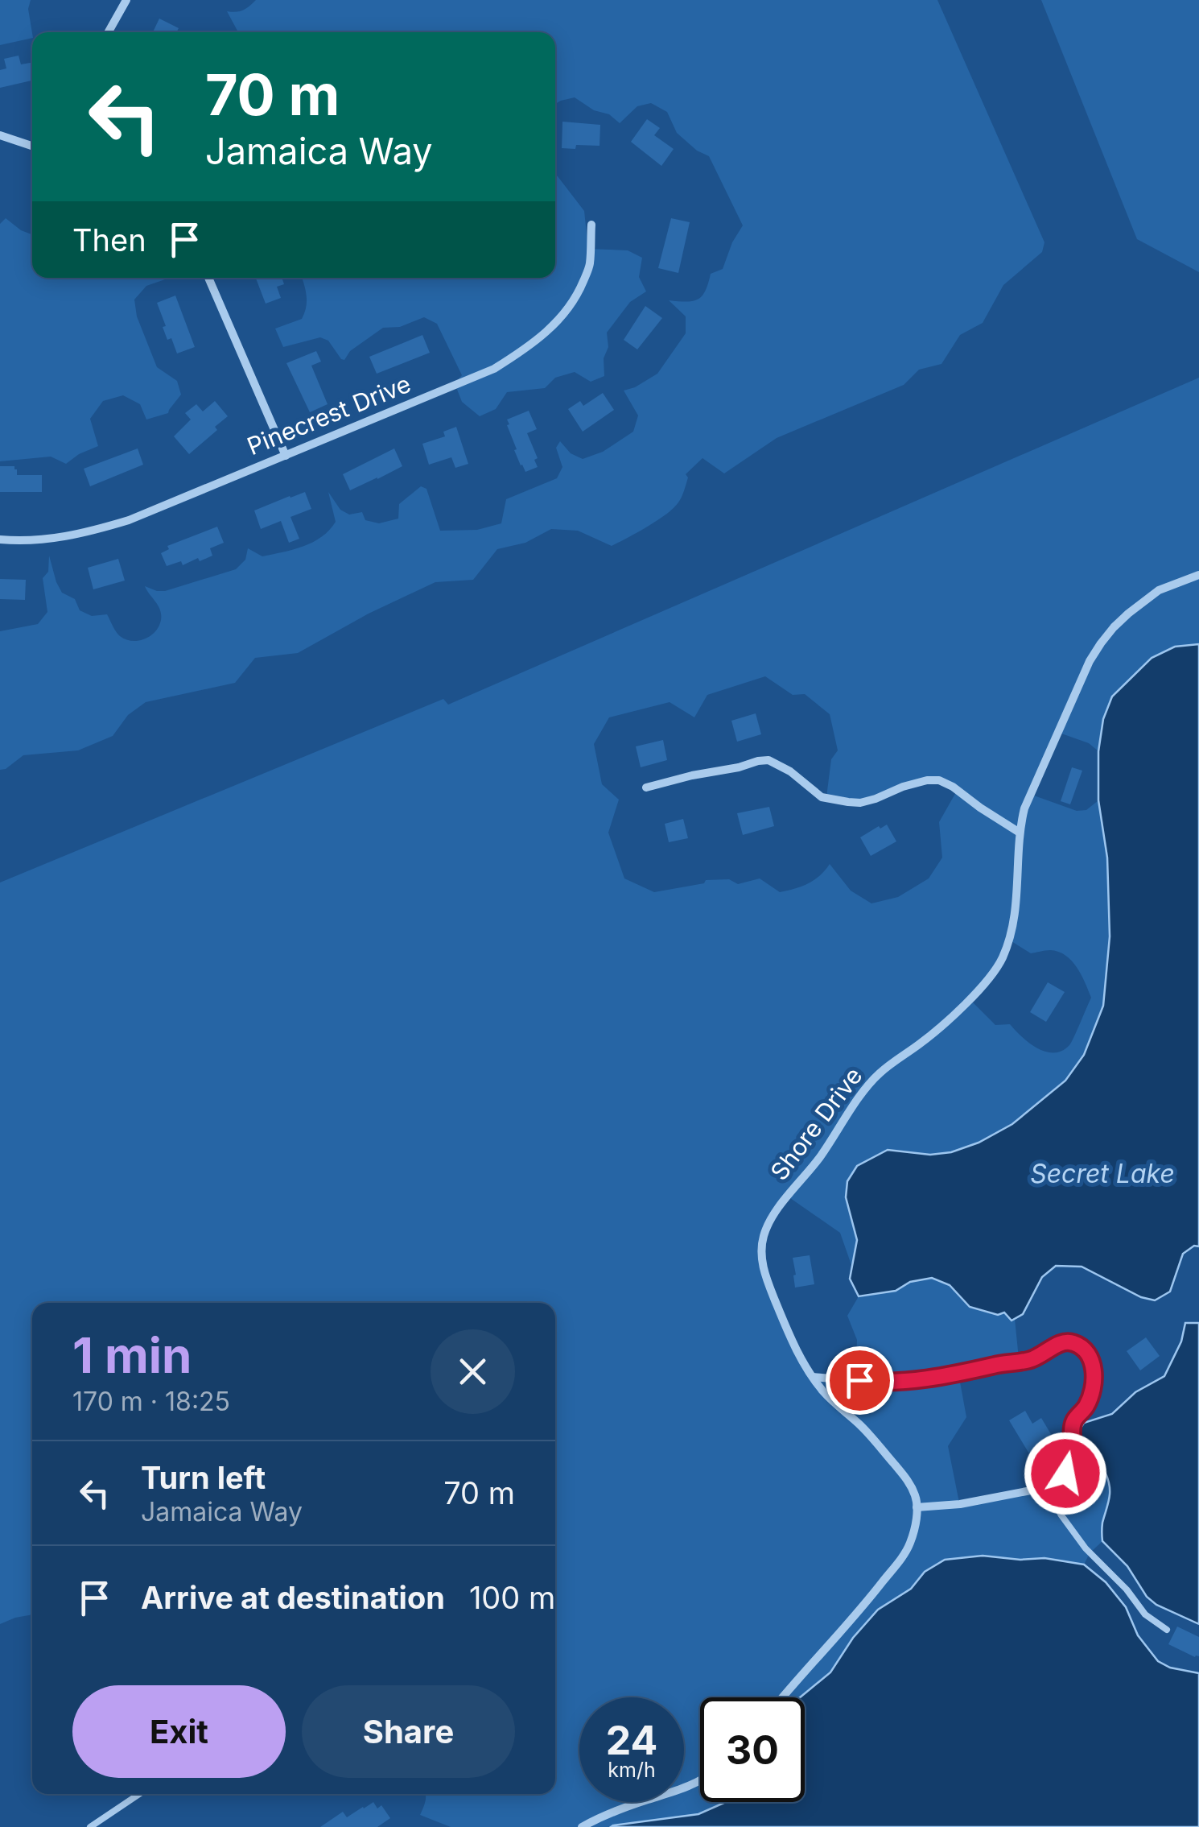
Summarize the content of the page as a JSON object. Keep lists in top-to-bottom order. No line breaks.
{"streets":{"street":["Pinecrest Drive","Shore Drive"]},"water":["Secret Lake"],"page":{"turn":["70 m","Jamaica Way"],"then":"Then","heading":["1 min","170 m · 18:25"],"list":[{"name":"Turn left","note":"Jamaica Way","value":"70 m"},{"name":"Arrive at destination","value":"100 m"}],"buttons":["Exit","Share"],"speed":"24 km/h","limit":"30"}}
